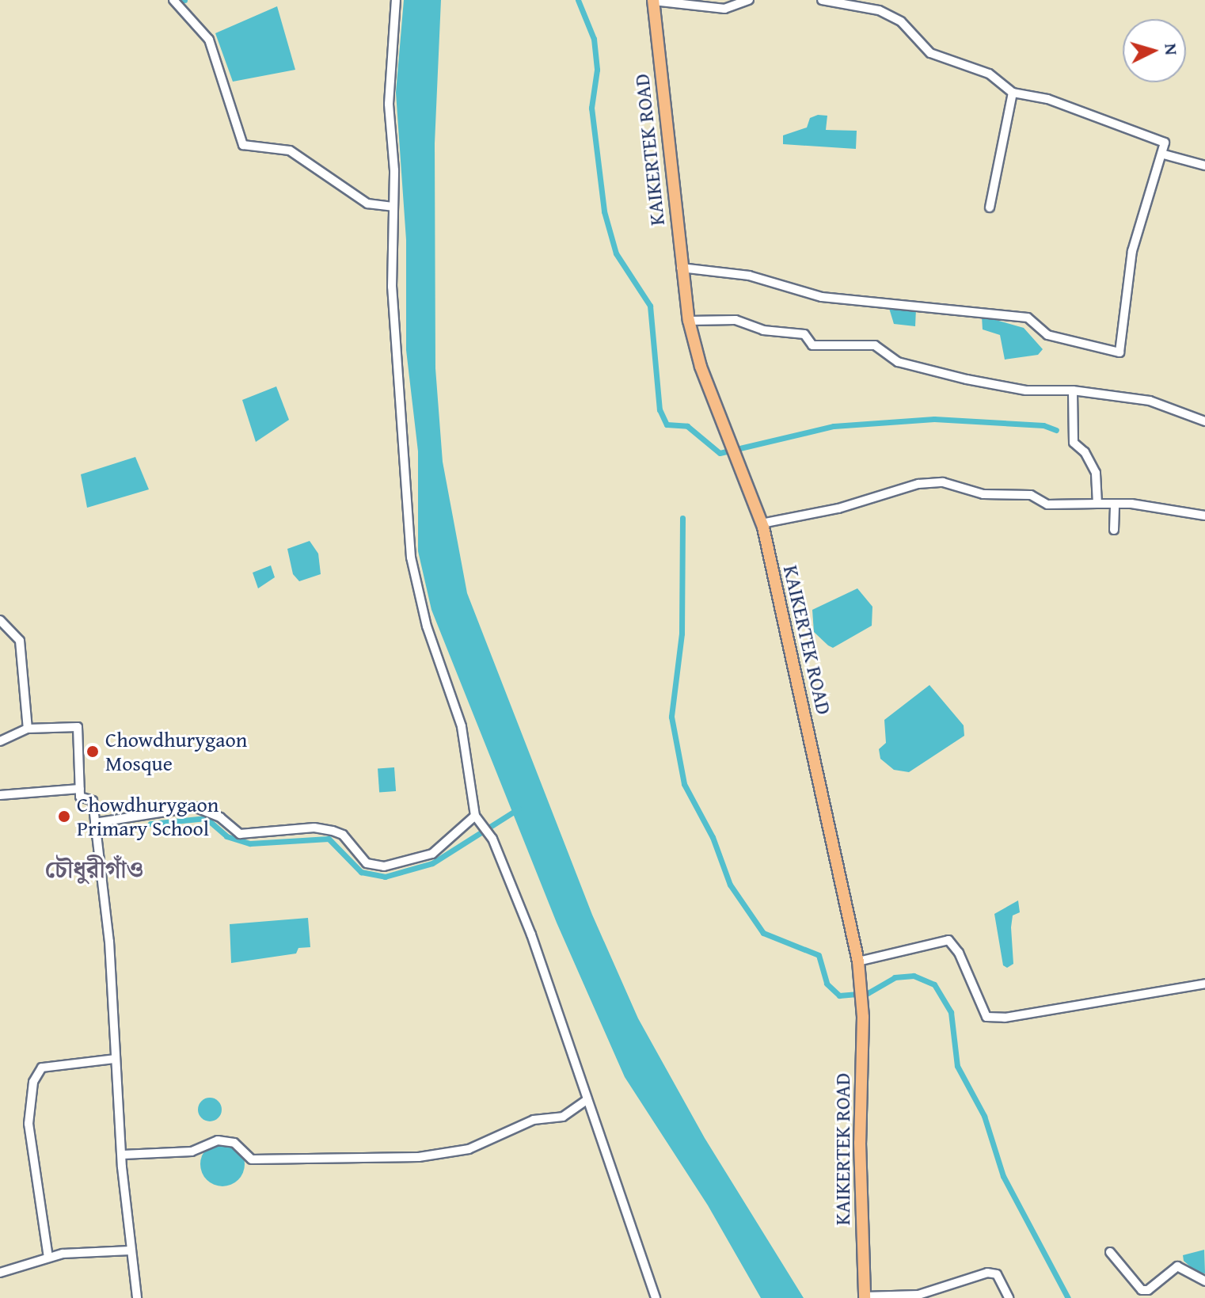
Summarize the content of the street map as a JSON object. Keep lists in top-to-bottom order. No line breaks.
{"streets":{"main road":["KAIKERTEK ROAD"]},"districts":["চৌধুরীগাঁও"],"places":["Chowdhurygaon Mosque","Chowdhurygaon Primary School"],"north":"right"}
